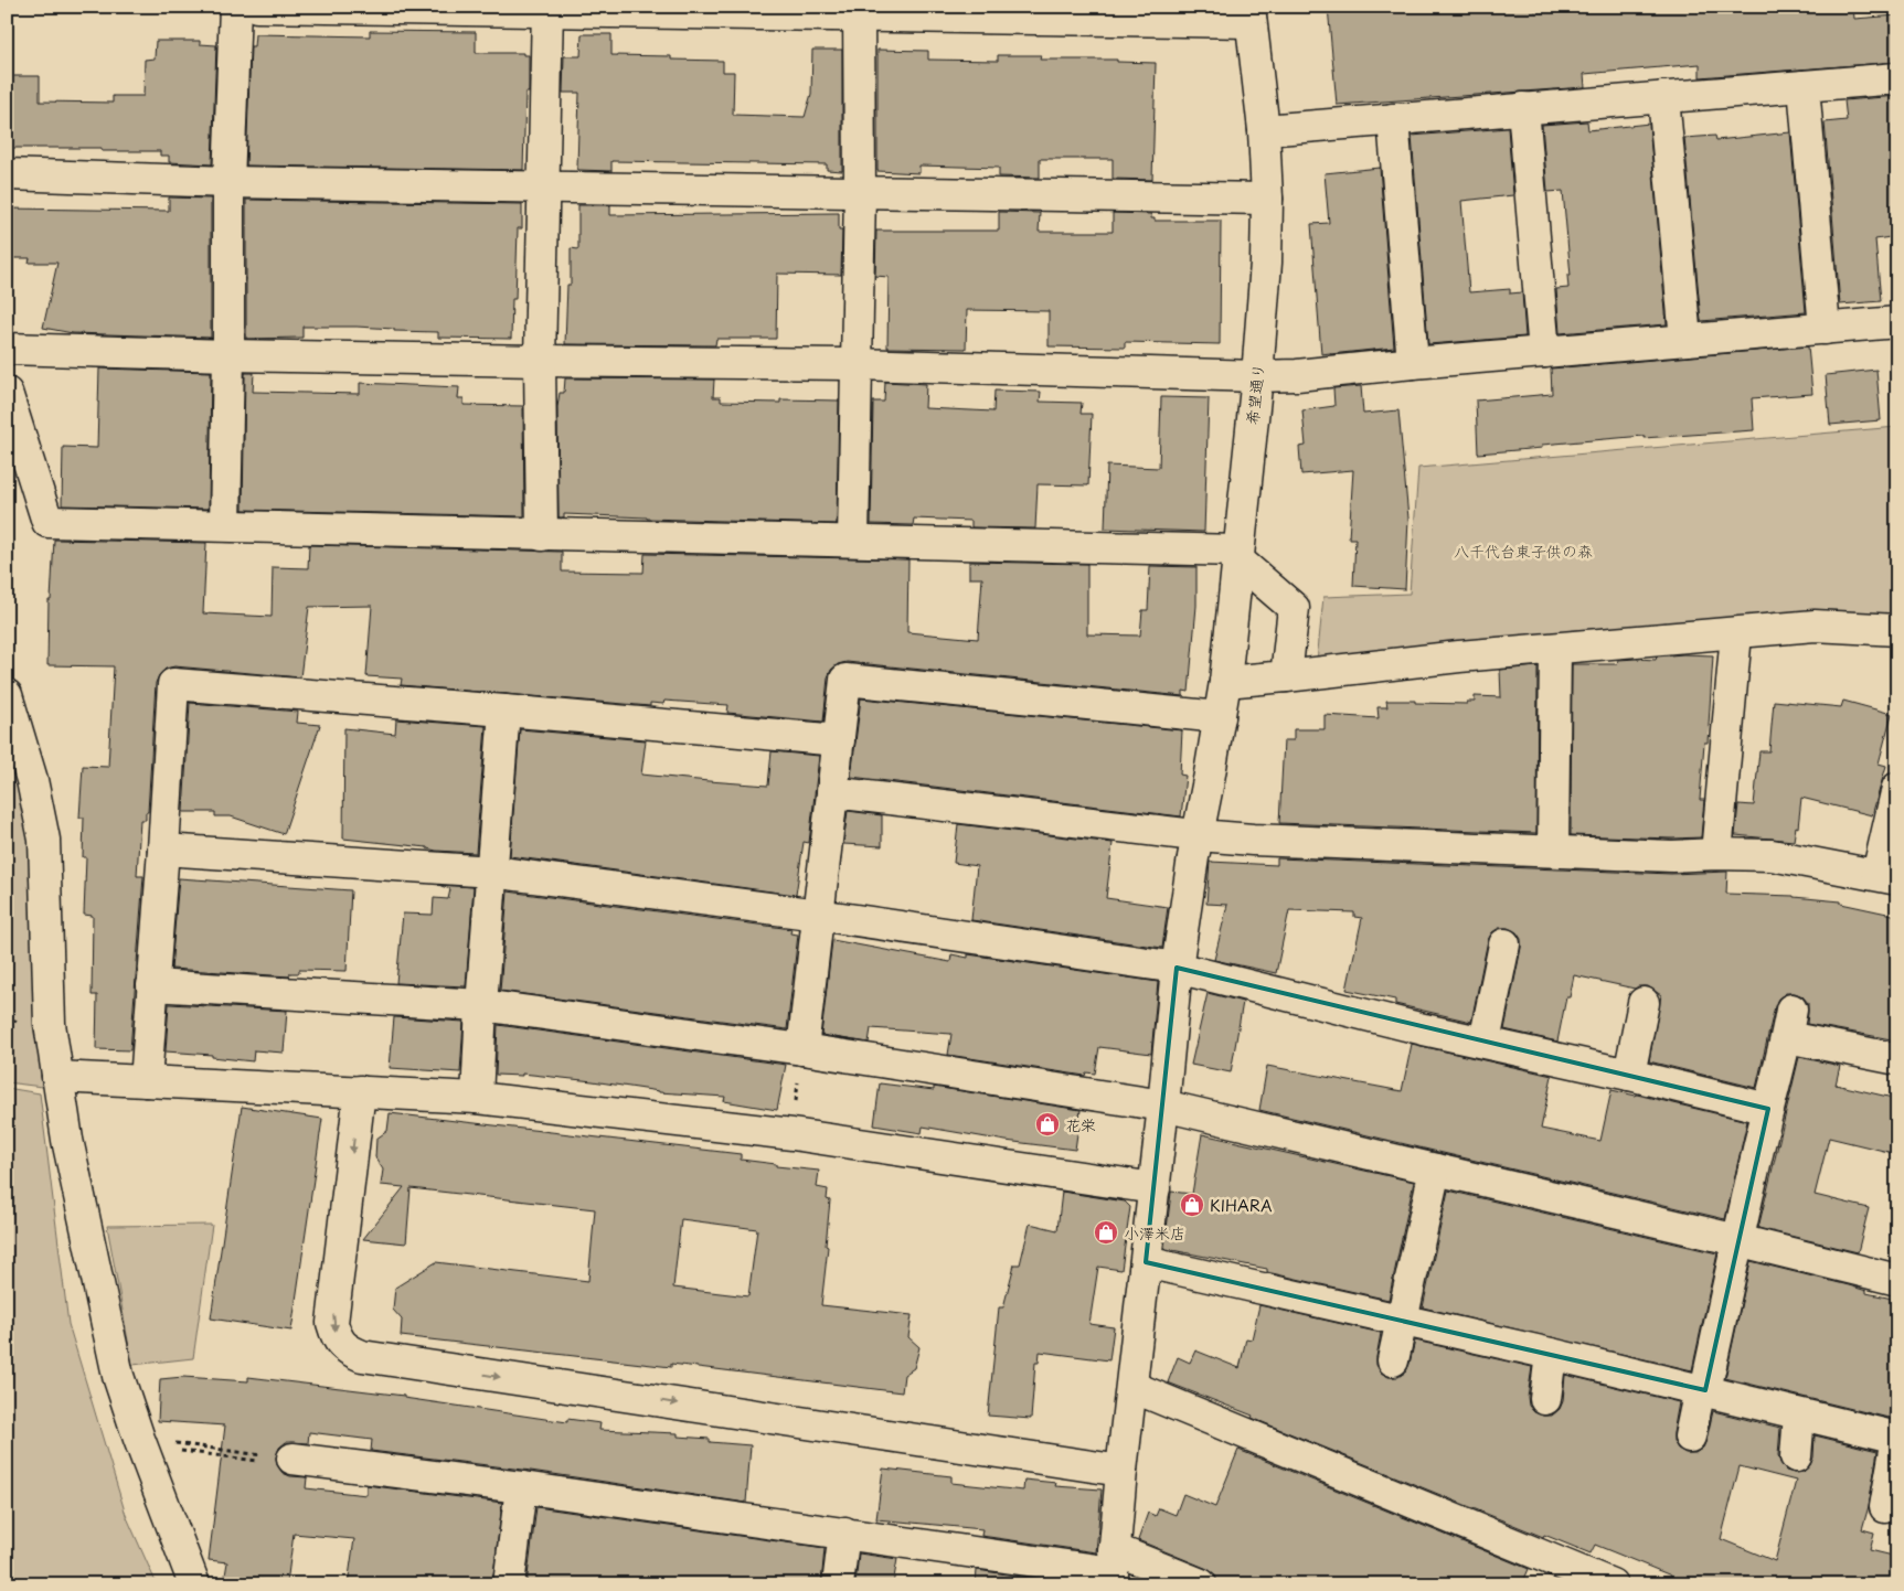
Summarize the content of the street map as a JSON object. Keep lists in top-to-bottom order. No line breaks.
{"streets":{"street":["希望通り"]},"parks":["八千代台東子供の森"],"places":{"shop":["花栄","KIHARA","小澤米店"]}}
